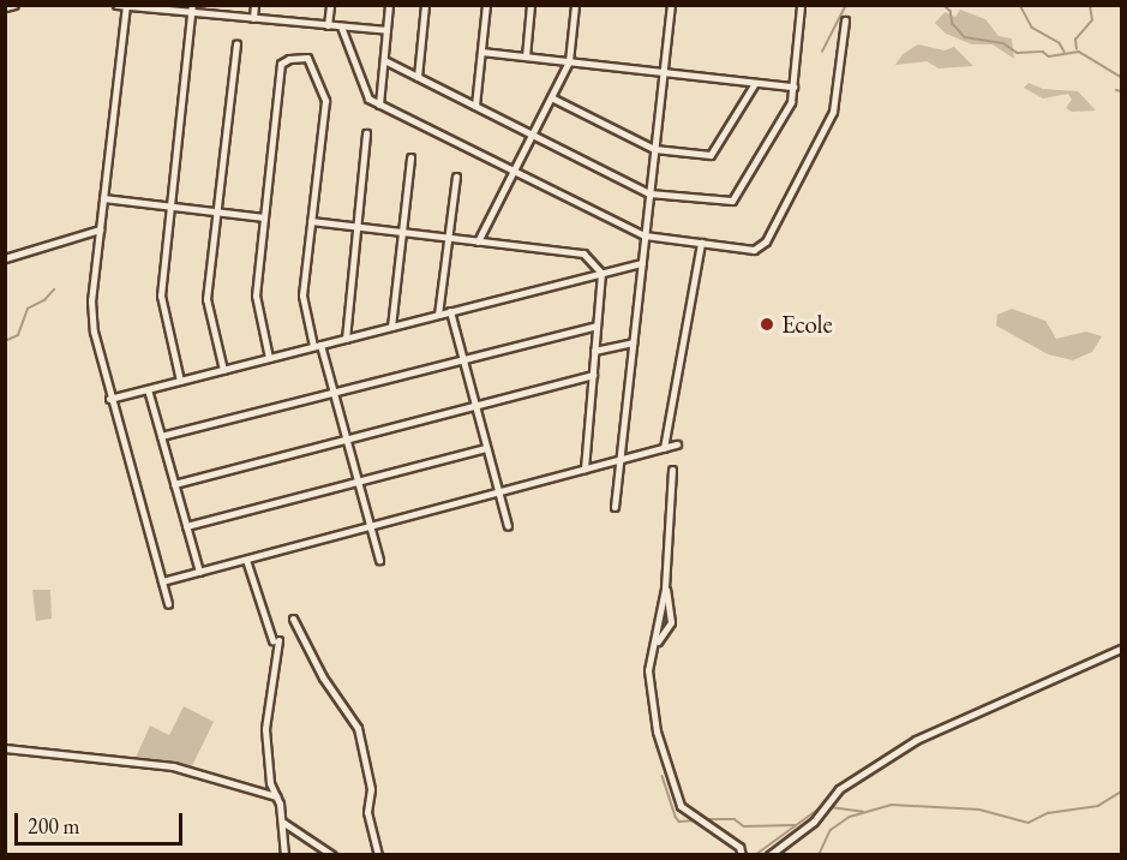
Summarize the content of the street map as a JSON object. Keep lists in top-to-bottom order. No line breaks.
{"places":["Ecole"],"scale_bar":"200 m"}
